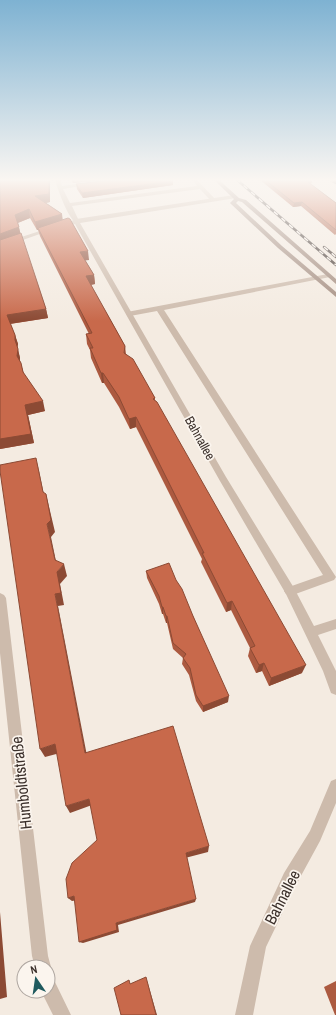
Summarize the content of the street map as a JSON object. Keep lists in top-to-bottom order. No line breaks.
{"streets":{"street":["Bahnallee","Humboldtstraße"]},"north":"top"}
